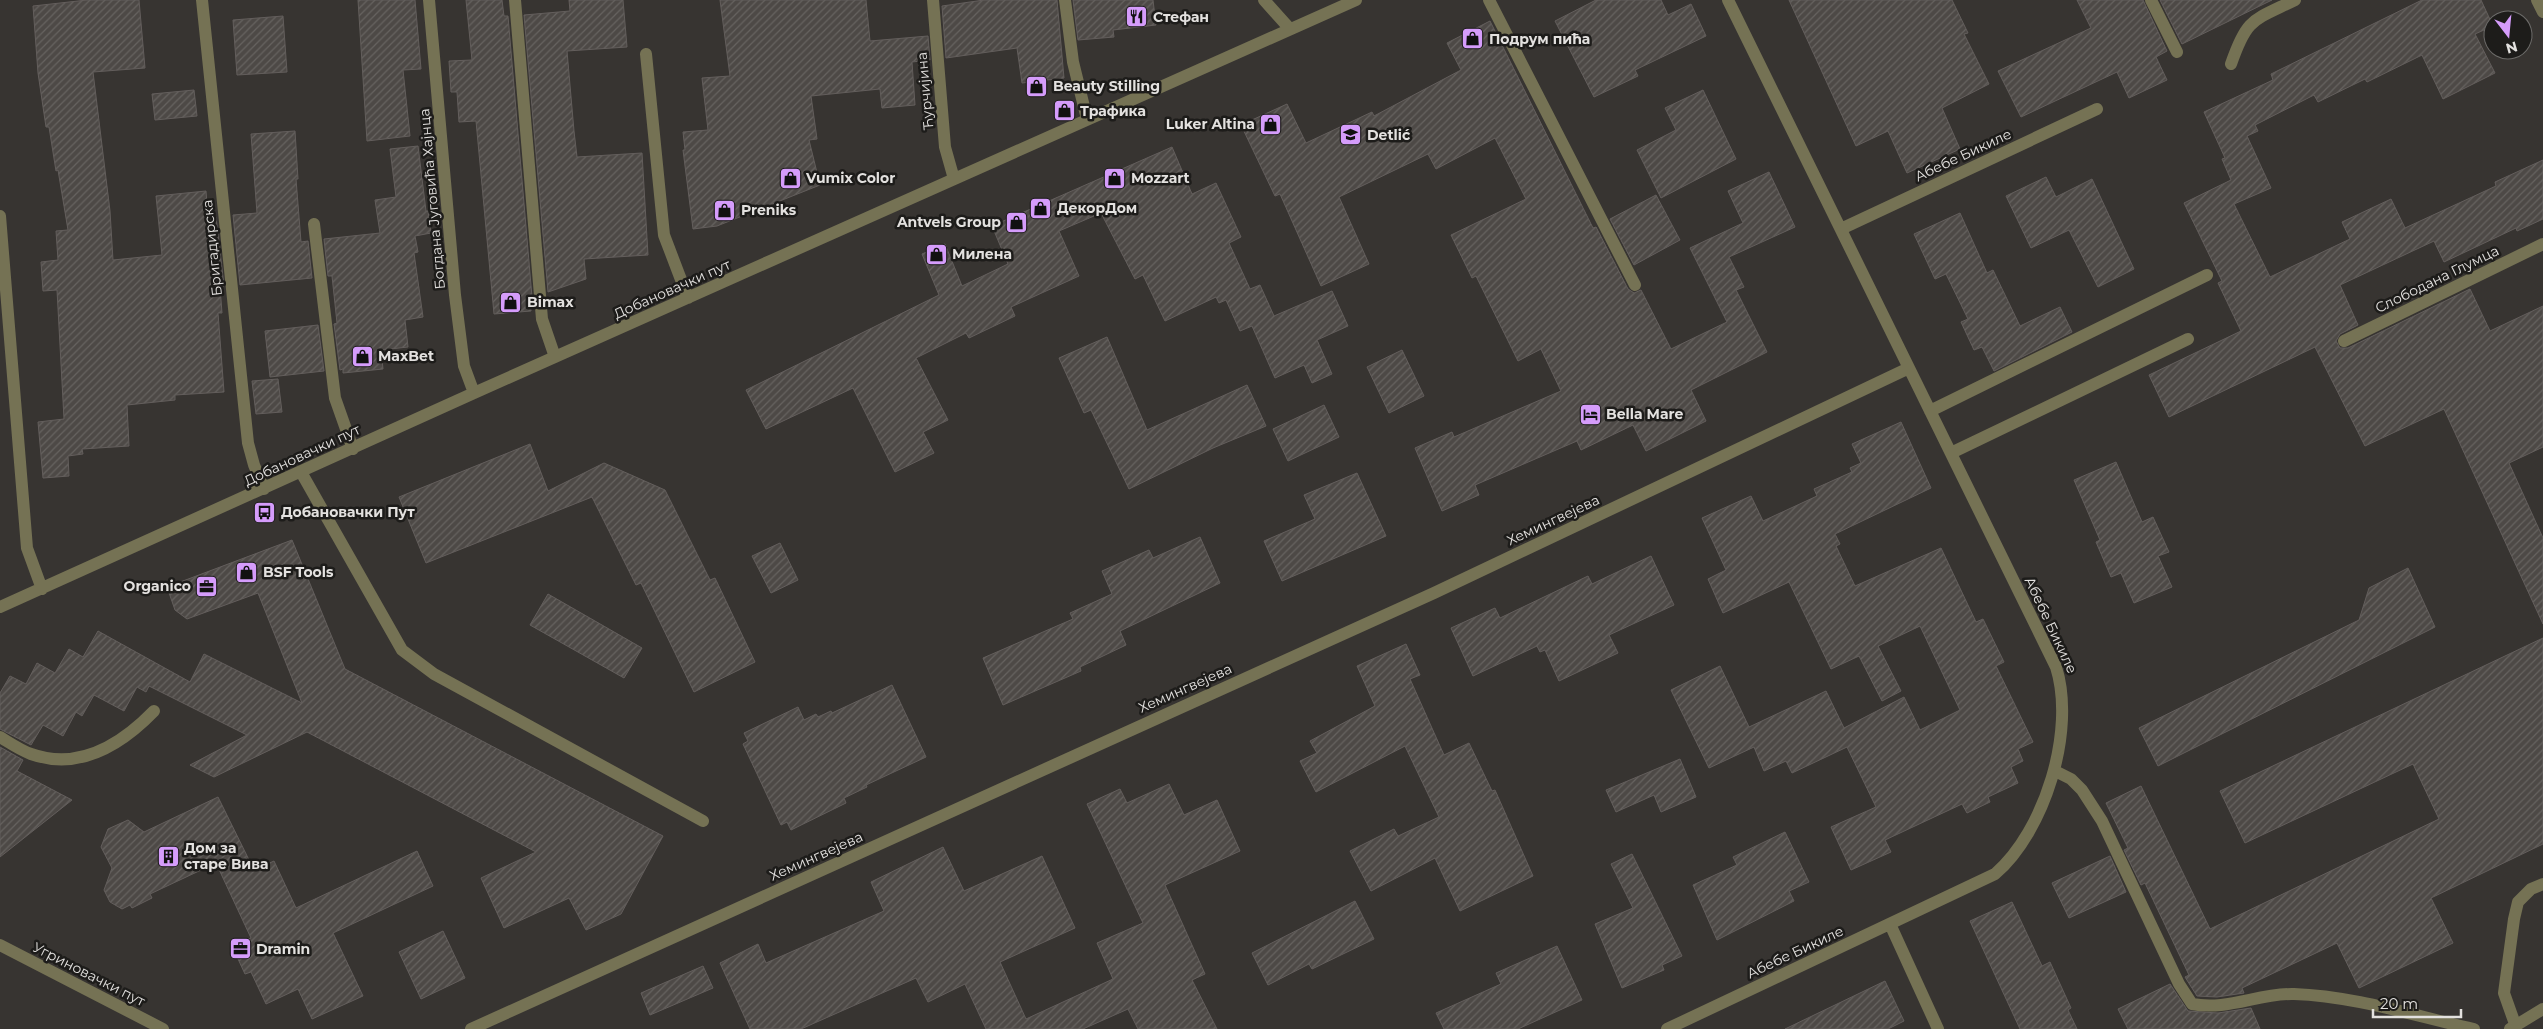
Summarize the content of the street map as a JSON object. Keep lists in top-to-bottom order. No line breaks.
{"streets":{"street":["Ћурчијина","Абебе Бикиле","Богдана Југовића Хајнца","Бригадирска","Слободана Глумца","Добановачки пут","Хемингвејева","Угриновачки пут"]},"crossings":[["Ћурчијина","Добановачки пут"],["Абебе Бикиле","Хемингвејева"],["Богдана Југовића Хајнца","Добановачки пут"],["Бригадирска","Добановачки пут"]],"places":{"restaurant":["Стефан"],"shop":["Подрум пића","Beauty Stilling","Трафика","Luker Altina","Vumix Color","Mozzart","ДекорДом","Preniks","Antvels Group","Милена","Bimax","MaxBet","BSF Tools"],"school or university":["Detlić"],"hotel":["Bella Mare"],"bus stop":["Добановачки Пут"],"office":["Organico","Dramin"],"building":["Дом за старе Вива"]},"scale_bar":"20 m","north":"bottom"}
